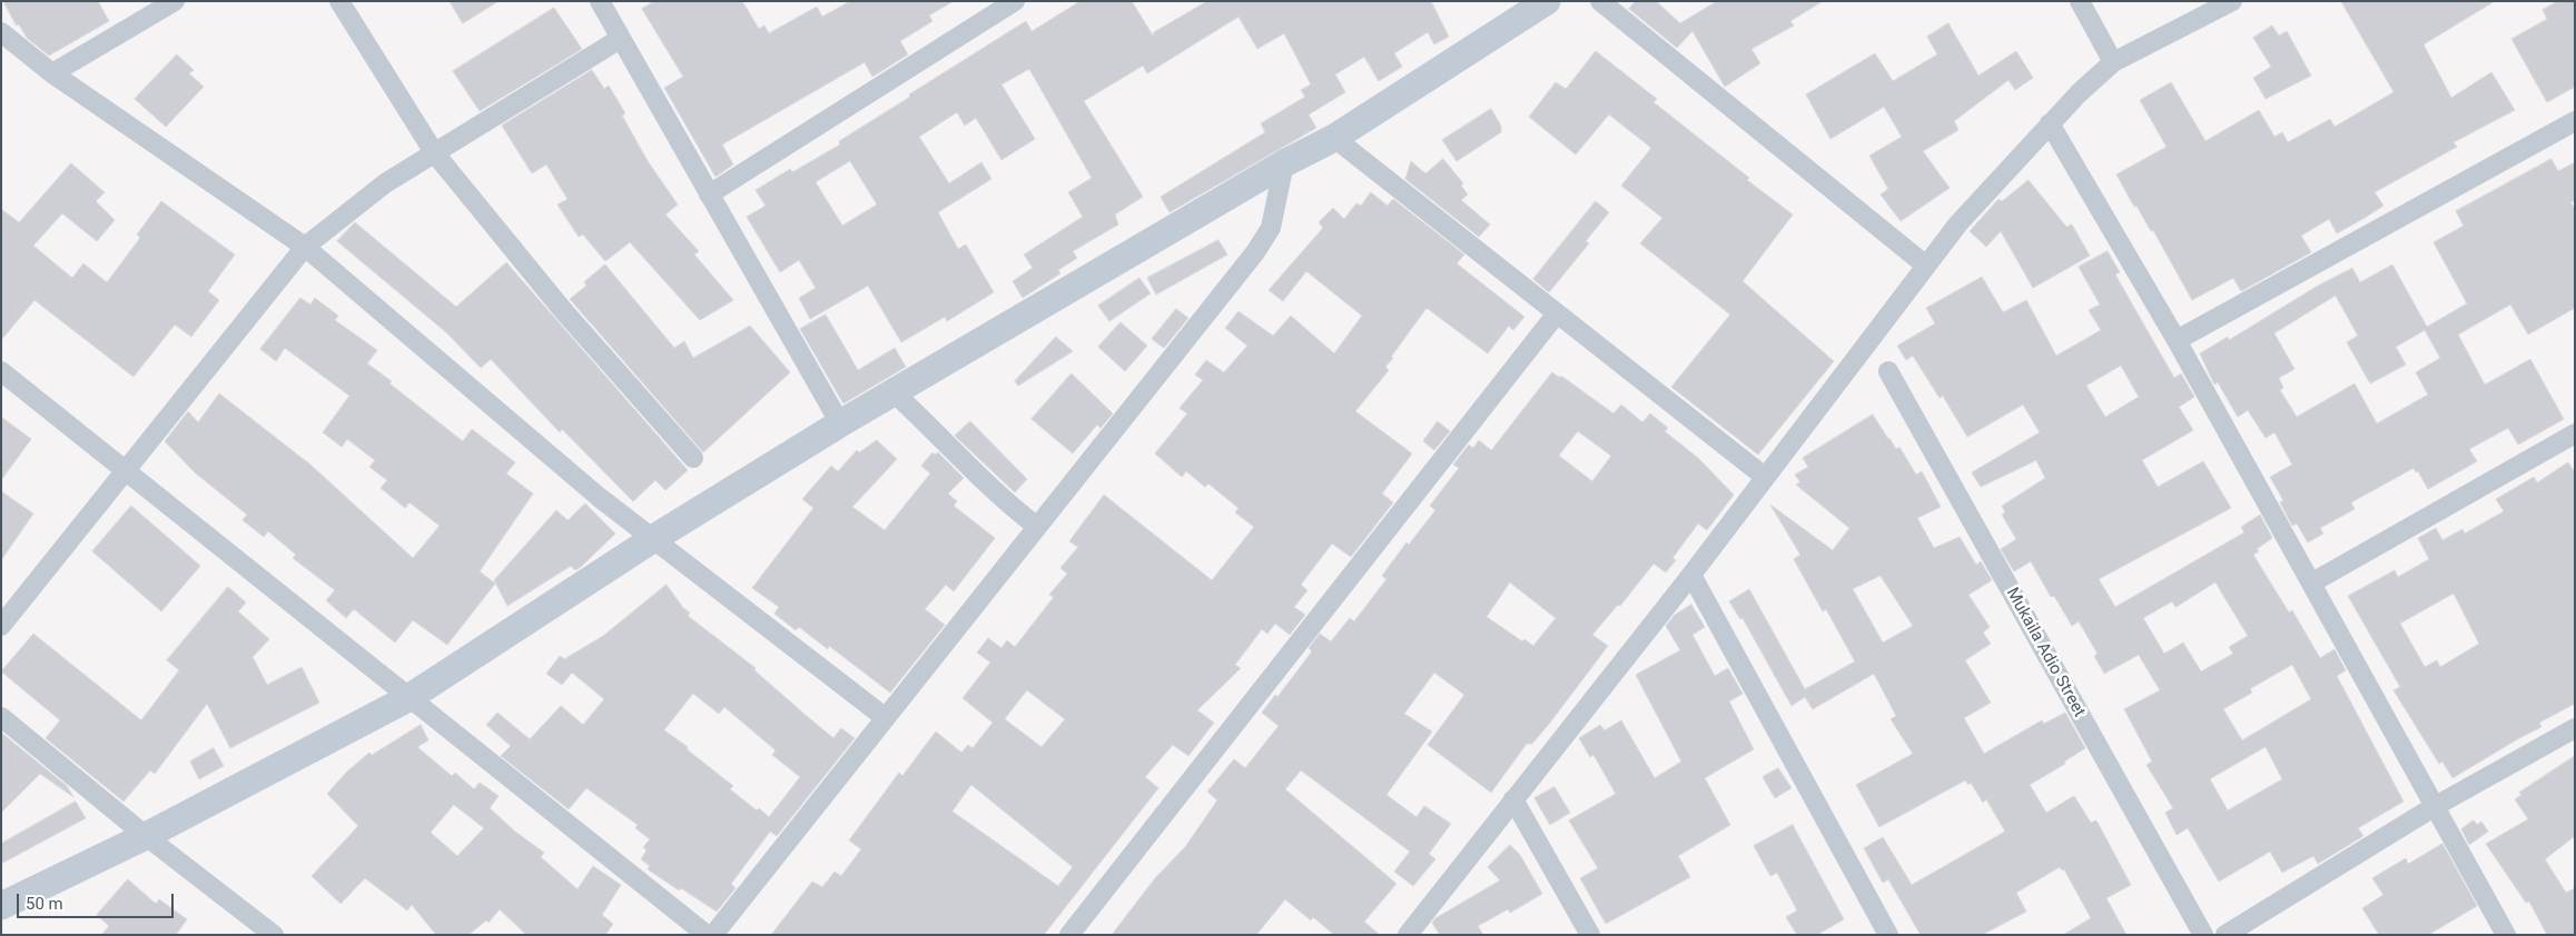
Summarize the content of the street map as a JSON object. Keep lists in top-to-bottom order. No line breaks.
{"streets":{"street":["Mukaila Adio Street"]},"scale_bar":"50 m"}
